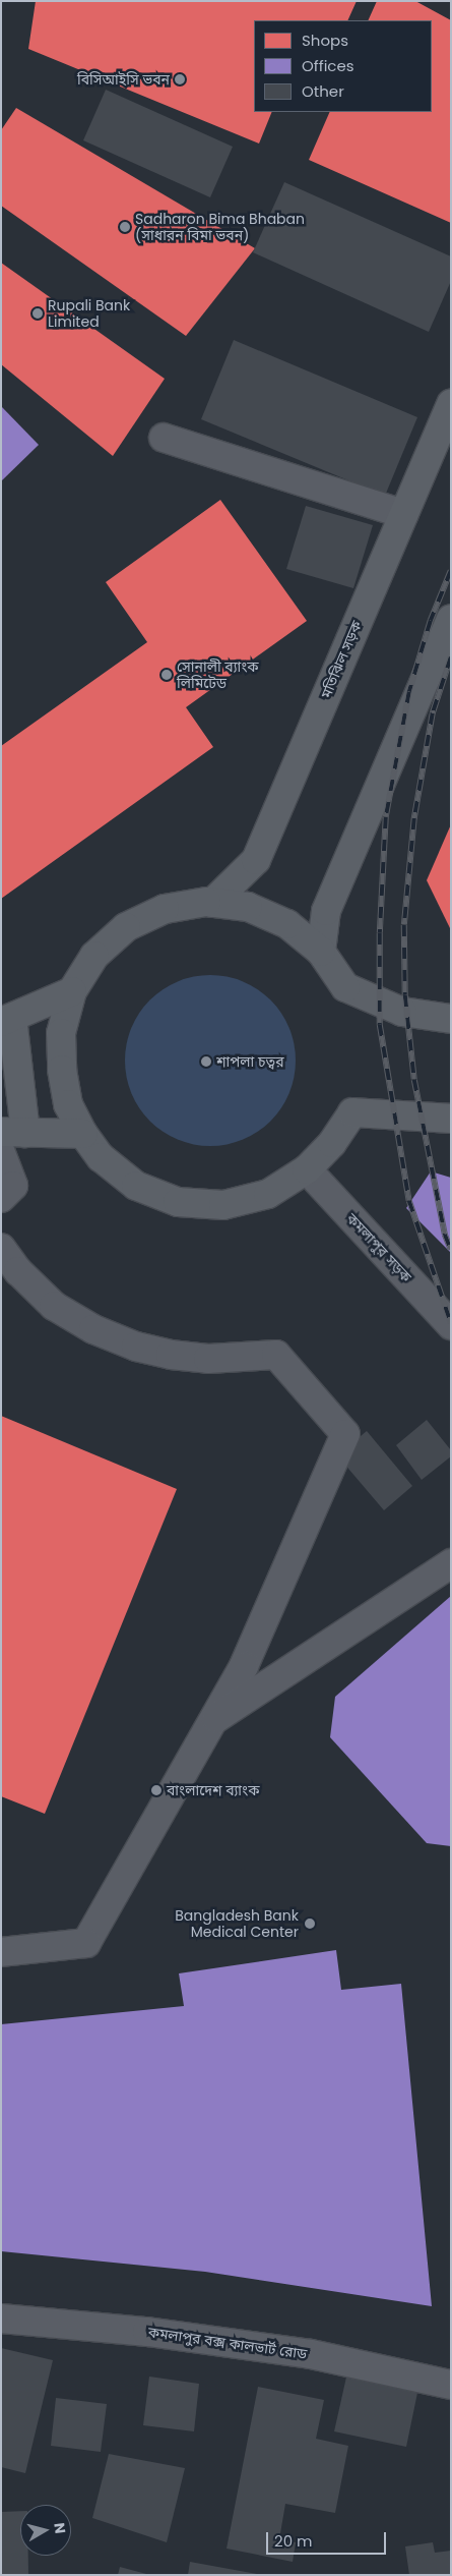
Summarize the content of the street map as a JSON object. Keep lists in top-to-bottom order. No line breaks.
{"streets":{"main road":["মতিঝিল সড়ক"],"street":["কমলাপুর সড়ক","কমলাপুর বক্স কালভার্ট রোড"]},"places":["বিসিআইসি ভবন","Sadharon Bima Bhaban (সাধারন বিমা ভবন)","Rupali Bank Limited","সোনালী ব্যাংক লিমিটেড","শাপলা চত্বর","বাংলাদেশ ব্যাংক","Bangladesh Bank Medical Center"],"legend":["Shops","Offices","Other"],"scale_bar":"20 m","north":"right"}
